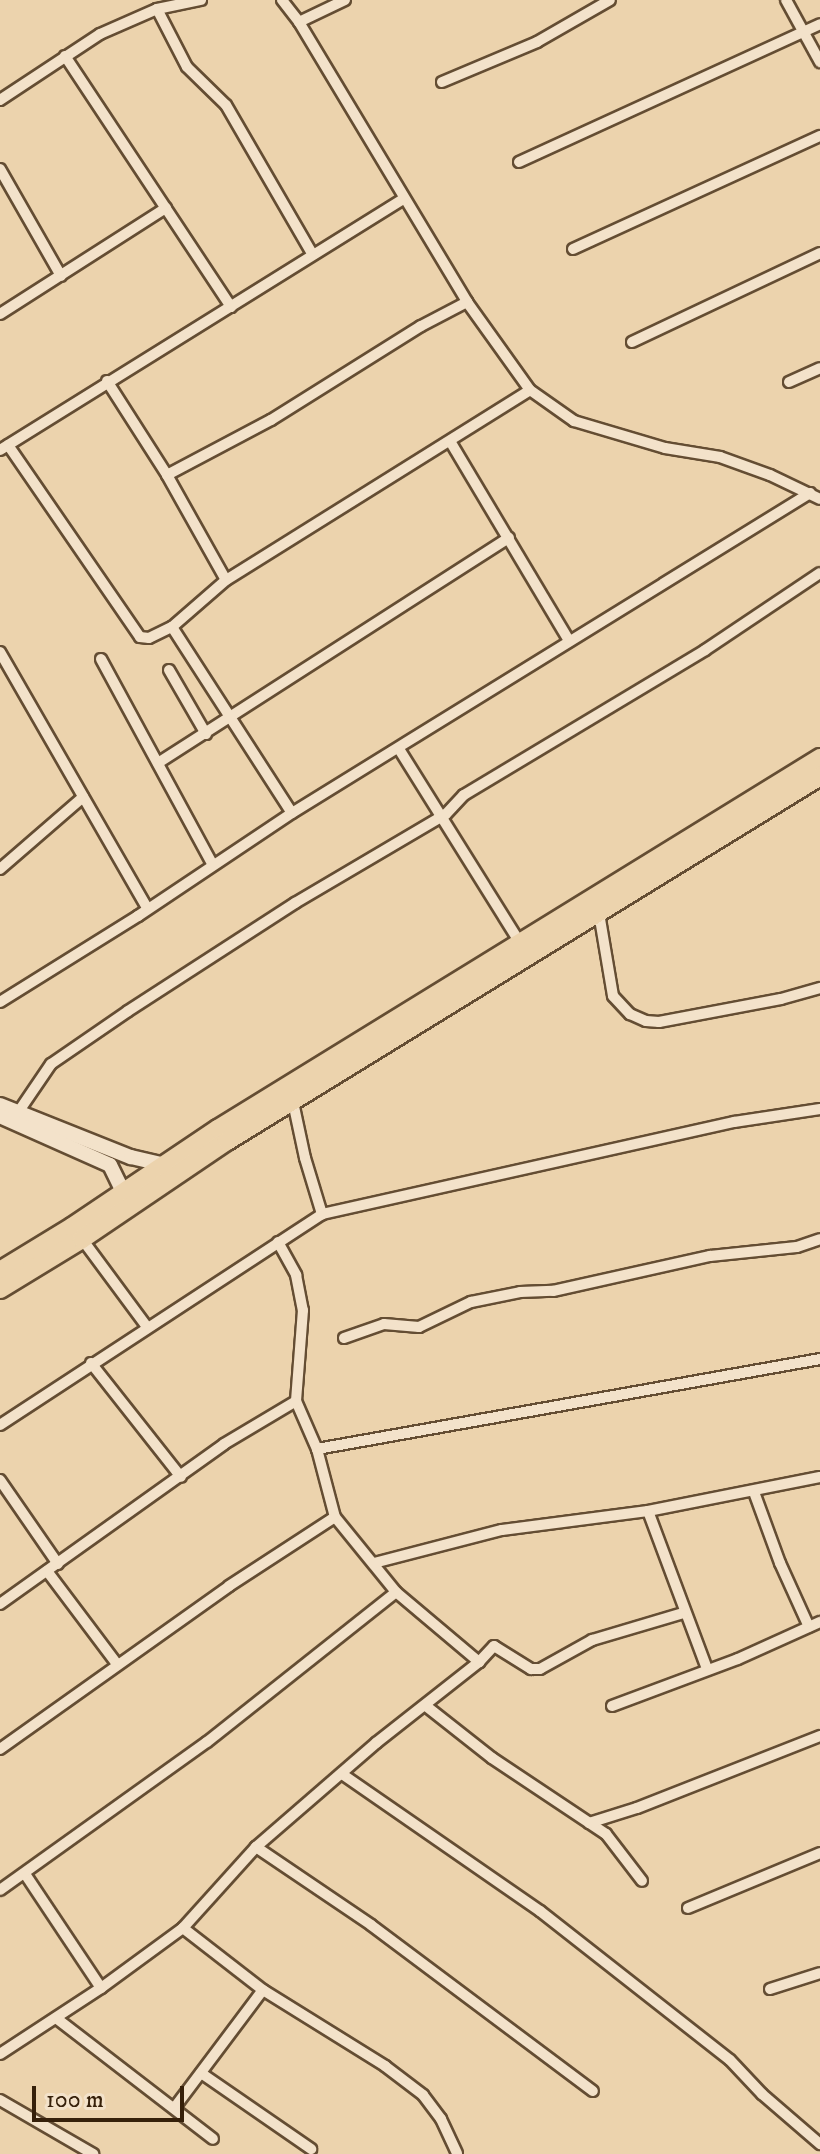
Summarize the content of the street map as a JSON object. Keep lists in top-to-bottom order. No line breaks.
{"scale_bar":"100 m"}
